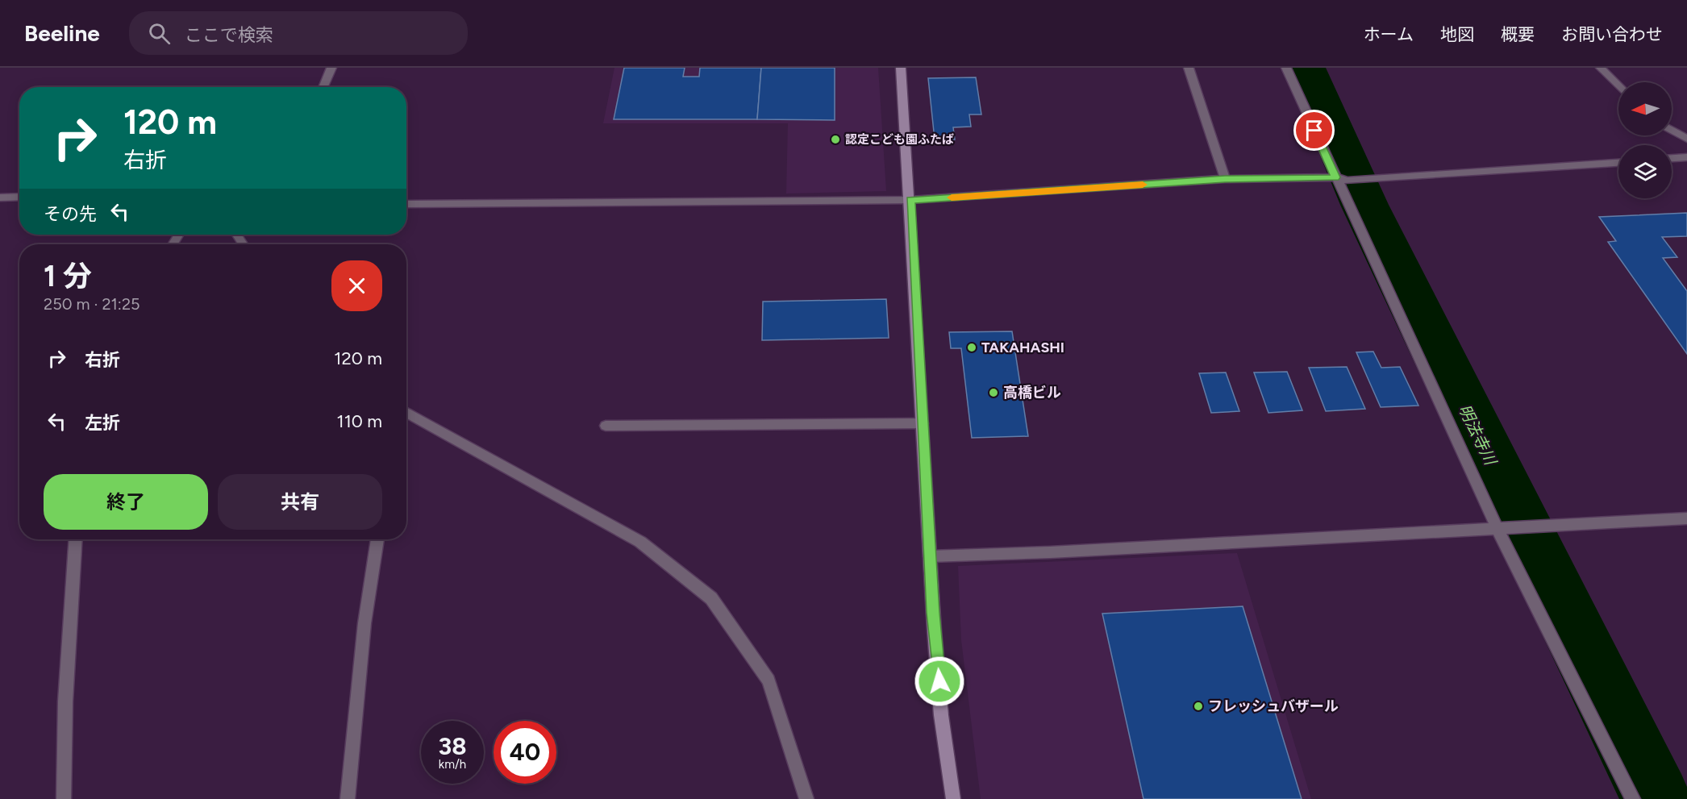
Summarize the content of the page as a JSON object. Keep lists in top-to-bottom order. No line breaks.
{"water":["明法寺川"],"places":["認定こども園ふたば","TAKAHASHI","高橋ビル","フレッシュバザール"],"north":"left","page":{"header":"Beeline","search":"ここで検索","nav":["ホーム","地図","概要","お問い合わせ"],"turn":["120 m","右折"],"then":"その先","heading":["1 分","250 m · 21:25"],"list":[{"name":"右折","value":"120 m"},{"name":"左折","value":"110 m"}],"buttons":["終了","共有"],"speed":"38 km/h","limit":"40"}}
